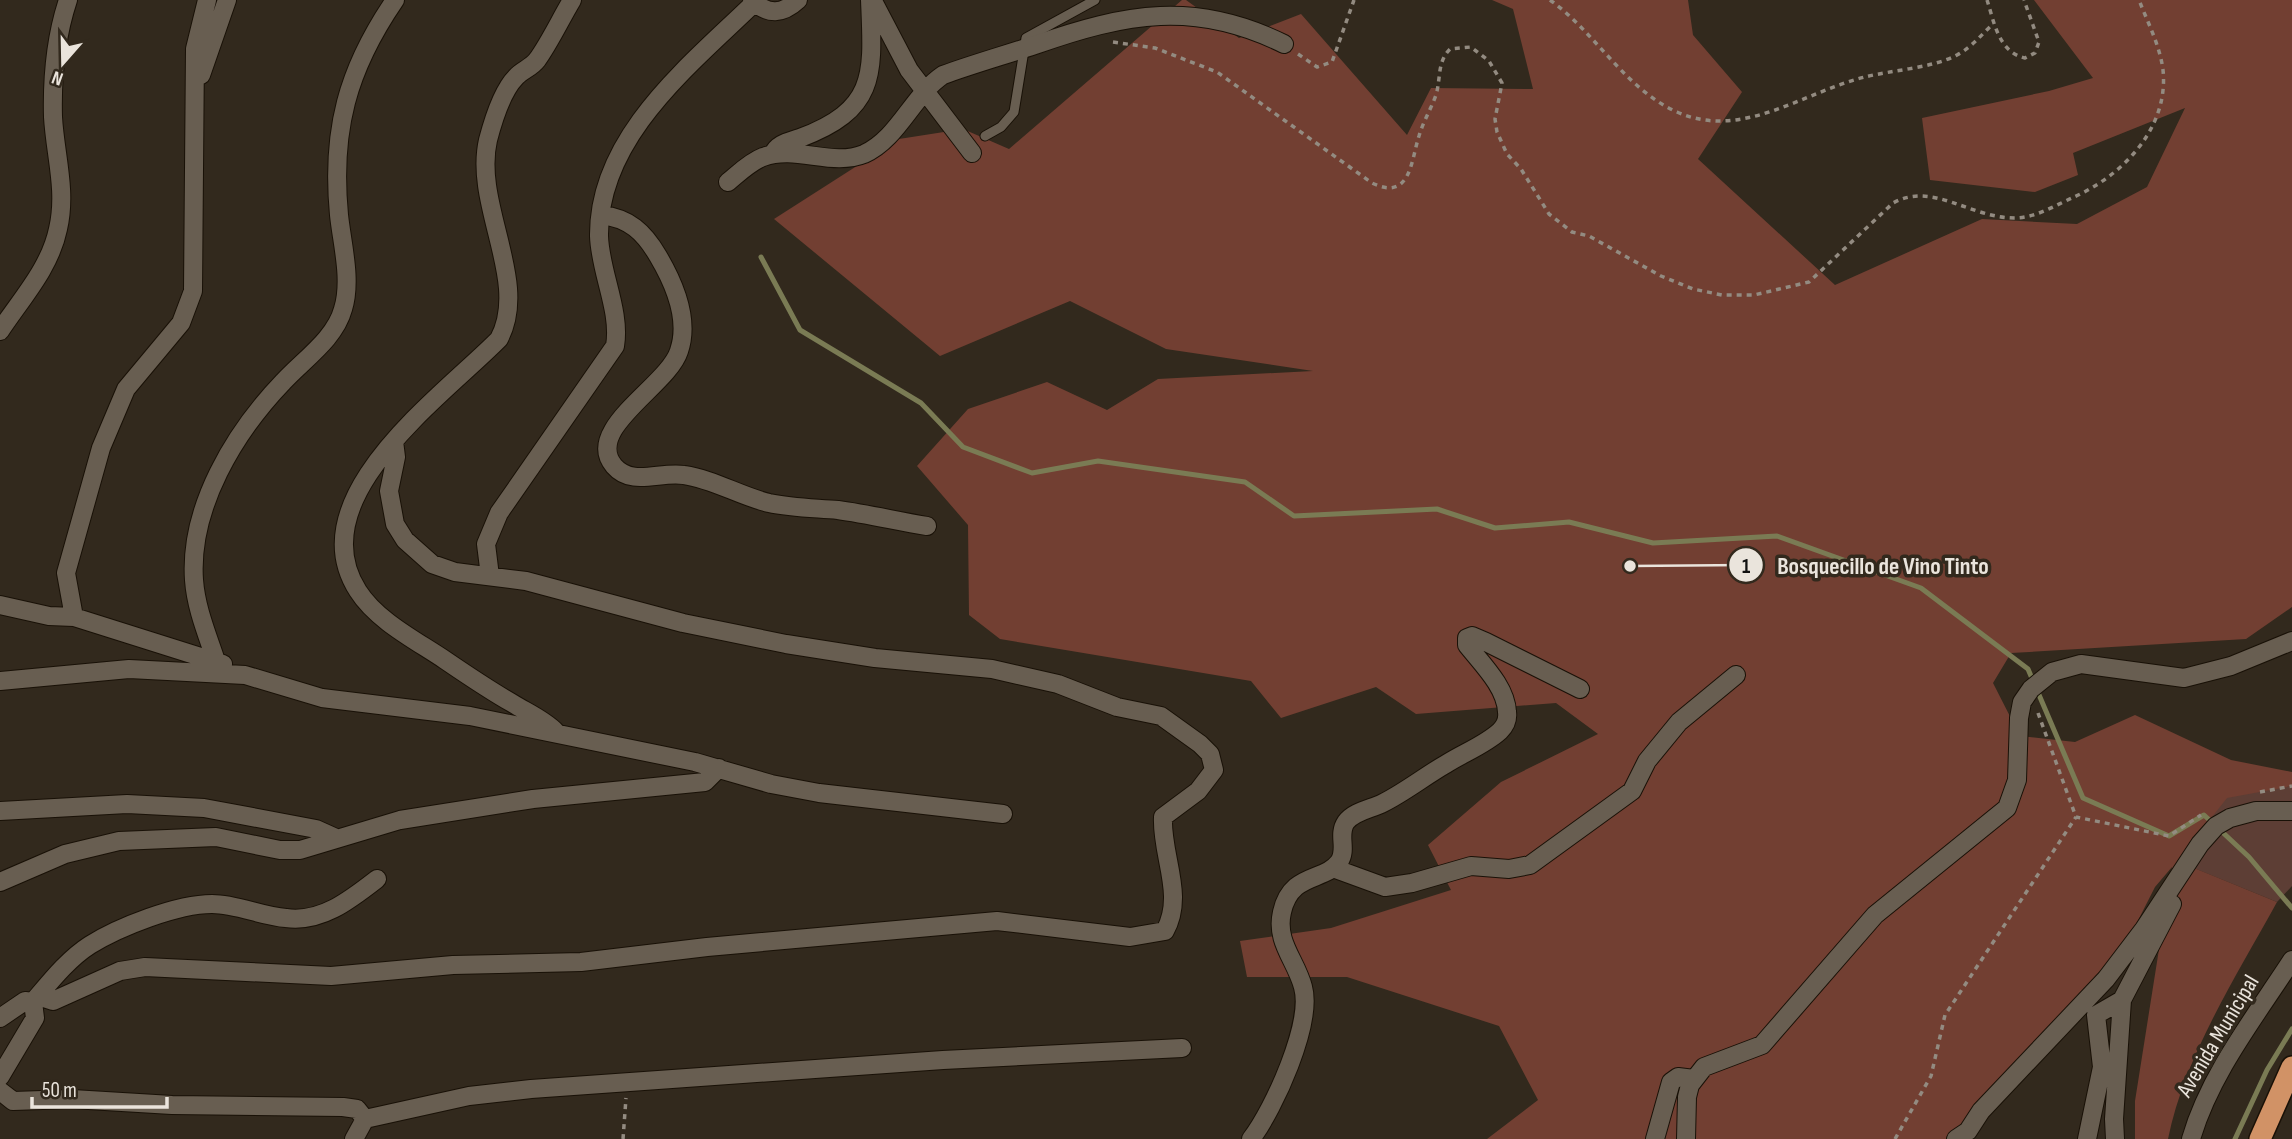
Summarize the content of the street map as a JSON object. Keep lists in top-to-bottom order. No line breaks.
{"streets":{"street":["Avenida Municipal"]},"places":["Bosquecillo de Vino Tinto"],"scale_bar":"50 m","north":"bottom"}
